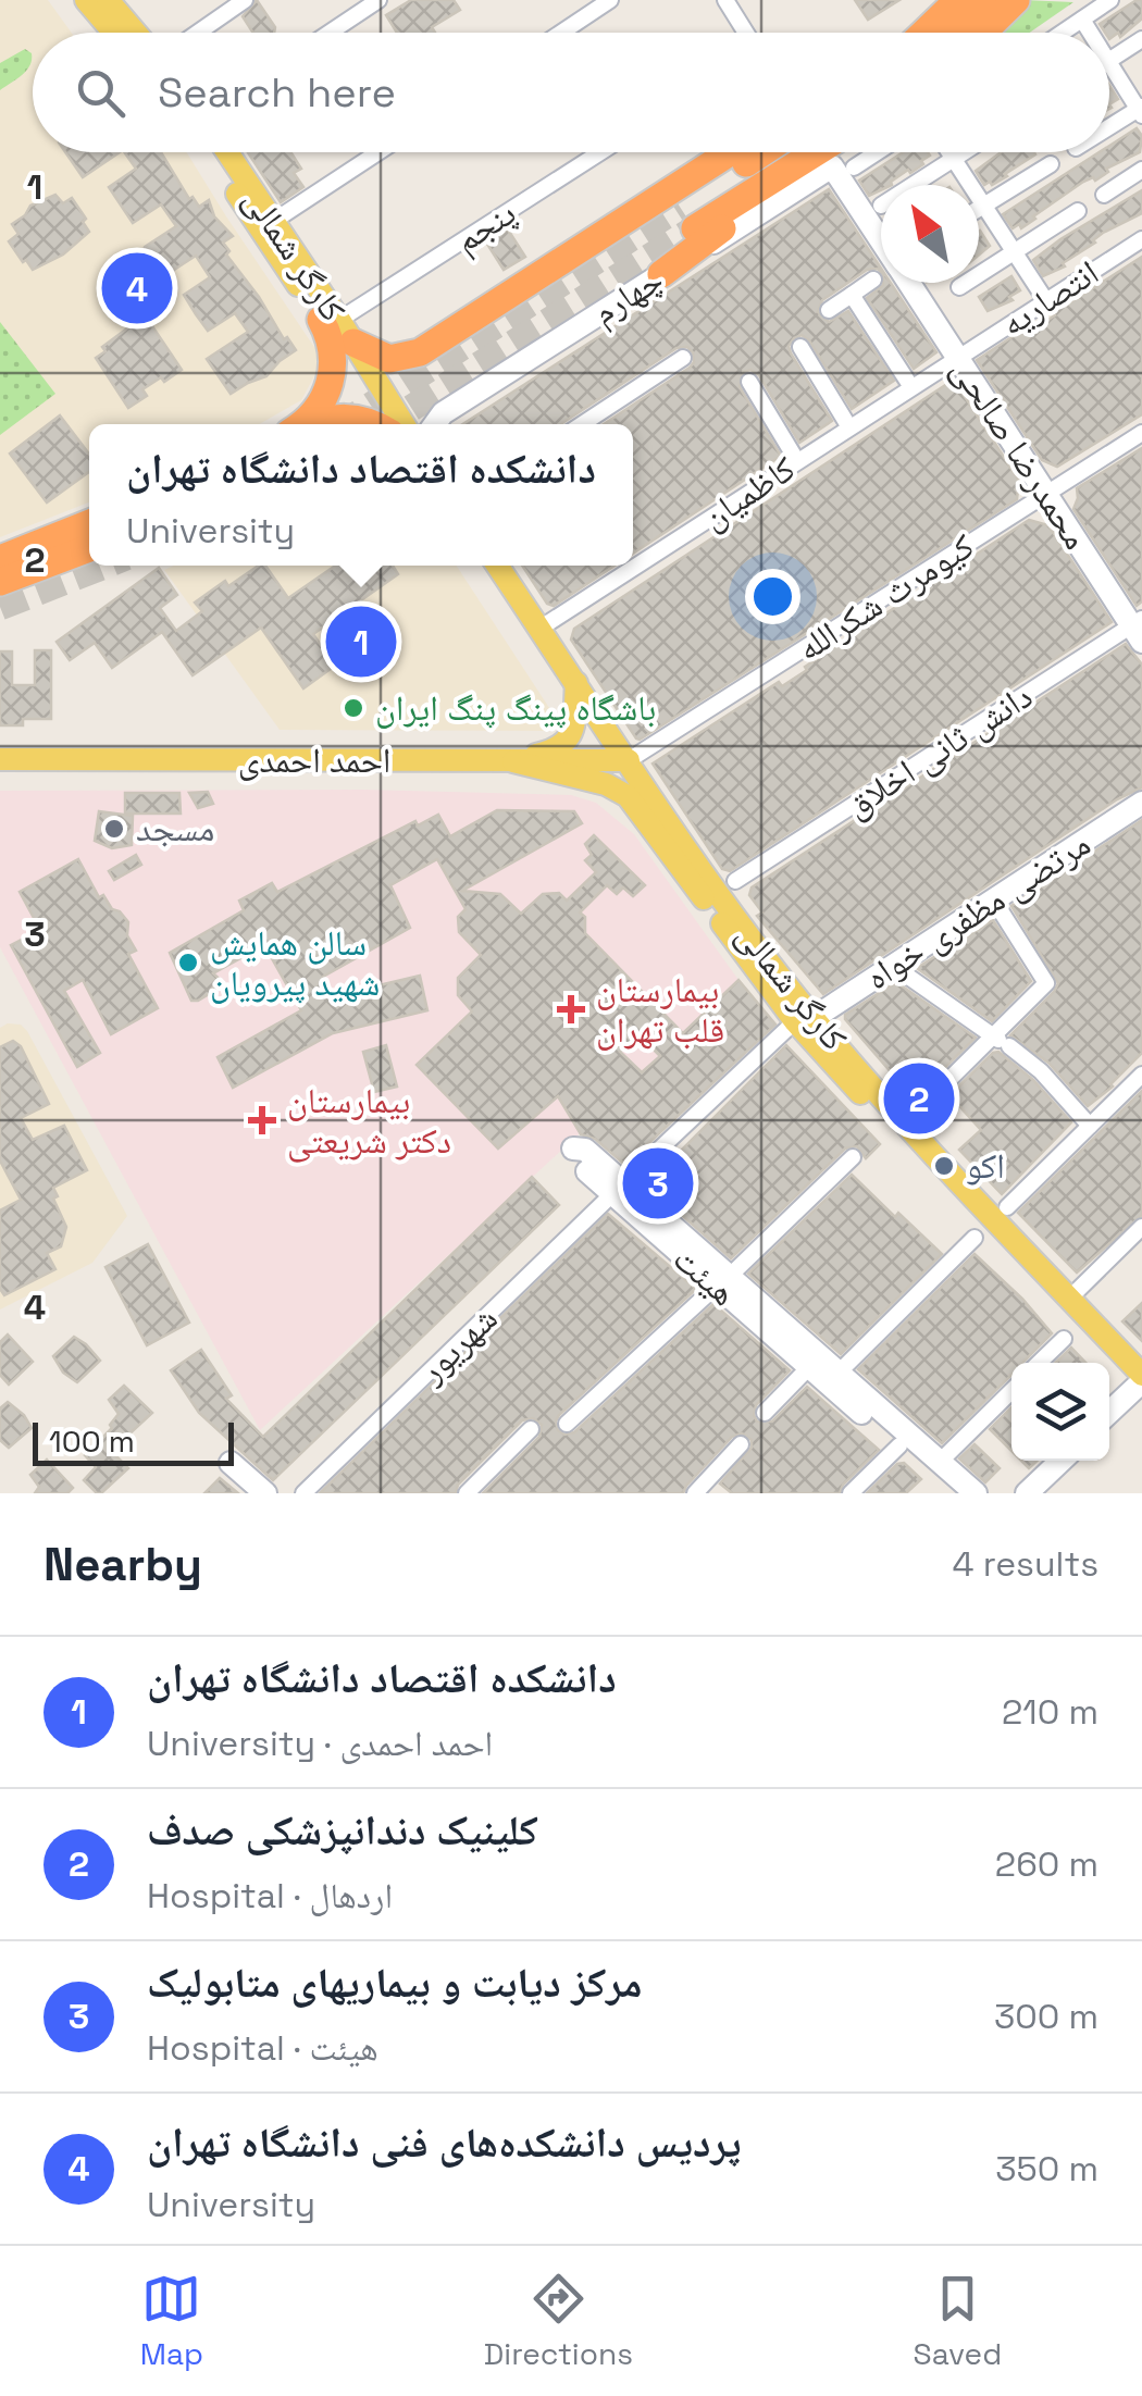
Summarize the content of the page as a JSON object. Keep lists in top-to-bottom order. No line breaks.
{"streets":{"main road":["کارگر شمالی","احمد احمدی"],"street":["پنجم","چهارم","انتصاریه","محمدرضا صالحی","کاظمیان","کیومرث شکرالله","دانش ثانی اخلاق","مرتضی مظفری خواه","هیئت","شهریور"]},"crossings":[["پنجم","کارگر شمالی"],["کارگر شمالی","کاظمیان"],["کارگر شمالی","کیومرث شکرالله"],["کارگر شمالی","احمد احمدی"],["کارگر شمالی","مرتضی مظفری خواه"],["کارگر شمالی","شهریور"],["انتصاریه","محمدرضا صالحی"],["انتصاریه","کاظمیان"],["محمدرضا صالحی","کاظمیان"],["محمدرضا صالحی","کیومرث شکرالله"],["محمدرضا صالحی","دانش ثانی اخلاق"],["کیومرث شکرالله","احمد احمدی"],["مرتضی مظفری خواه","شهریور"],["هیئت","شهریور"]],"places":{"other":["باشگاه پینگ پنگ ایران","مسجد","سالن همایش شهید پیرویان","اکو"],"health":["بیمارستان قلب تهران","بیمارستان دکتر شریعتی"]},"scale_bar":"100 m","north":"top left","page":{"search":"Search here","pins":["4","1","2","3"],"popup":["دانشکده اقتصاد دانشگاه تهران","University"],"scale":"100 m","heading":["Nearby","4 results"],"list":[{"mark":"1","name":"دانشکده اقتصاد دانشگاه تهران","note":"University · احمد احمدی","value":"210 m"},{"mark":"2","name":"کلینیک دندانپزشکی صدف","note":"Hospital · اردهال","value":"260 m"},{"mark":"3","name":"مرکز دیابت و بیماریهای متابولیک","note":"Hospital · هیئت","value":"300 m"},{"mark":"4","name":"پردیس دانشکده‌های فنی دانشگاه تهران","note":"University","value":"350 m"}],"nav":["Map","Directions","Saved"]},"grid":{"rows":["1","2","3","4"]}}
